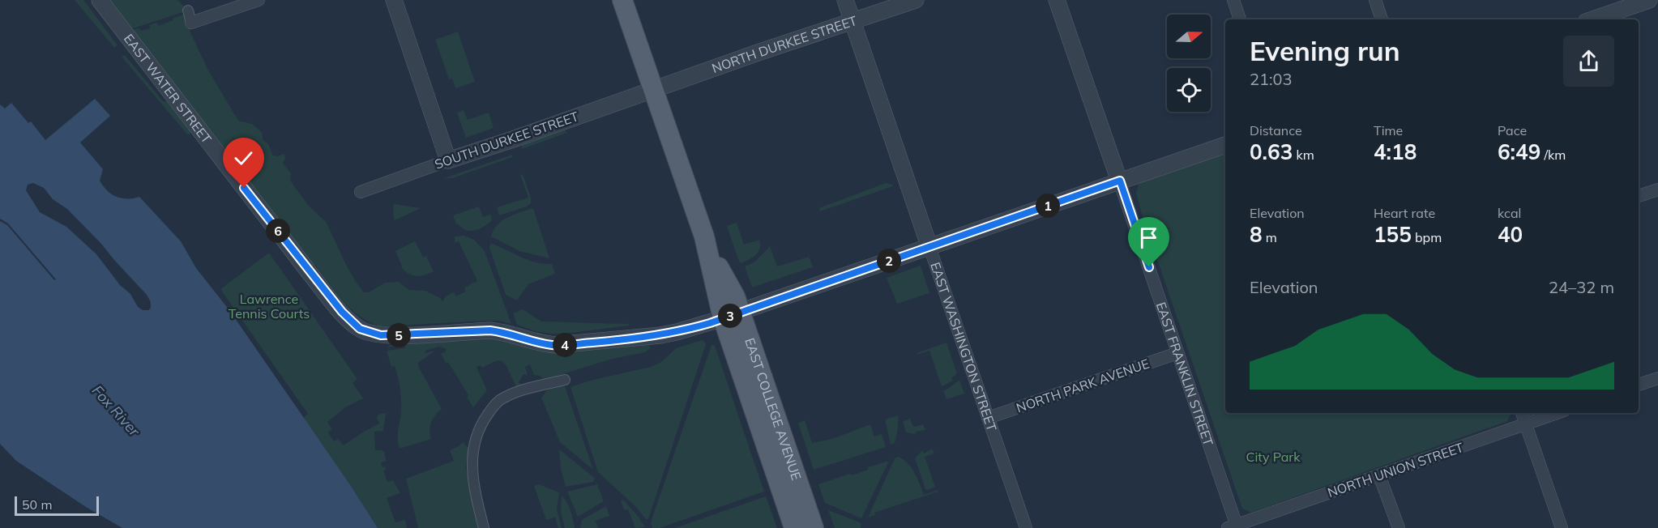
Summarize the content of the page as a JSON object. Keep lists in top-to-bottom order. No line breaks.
{"streets":{"main road":["EAST COLLEGE AVENUE"],"street":["NORTH DURKEE STREET","EAST WATER STREET","SOUTH DURKEE STREET","EAST WASHINGTON STREET","EAST FRANKLIN STREET","NORTH PARK AVENUE","NORTH UNION STREET"]},"crossings":[["NORTH DURKEE STREET","SOUTH DURKEE STREET"],["NORTH DURKEE STREET","EAST WASHINGTON STREET"],["NORTH DURKEE STREET","EAST COLLEGE AVENUE"],["EAST WATER STREET","EAST COLLEGE AVENUE"],["SOUTH DURKEE STREET","EAST COLLEGE AVENUE"],["EAST WASHINGTON STREET","NORTH PARK AVENUE"],["EAST FRANKLIN STREET","NORTH PARK AVENUE"],["EAST FRANKLIN STREET","NORTH UNION STREET"]],"water":["Fox River"],"parks":["Lawrence Tennis Courts","City Park"],"scale_bar":"50 m","north":"right","page":{"heading":["Evening run","21:03"],"stats":[["Distance","0.63 km"],["Time","4:18"],["Pace","6:49 /km"],["Elevation","8 m"],["Heart rate","155 bpm"],["kcal","40"]],"pins":["1","6","2","3","5","4"],"chart":["Elevation","24–32 m"],"scale":"50 m"}}
